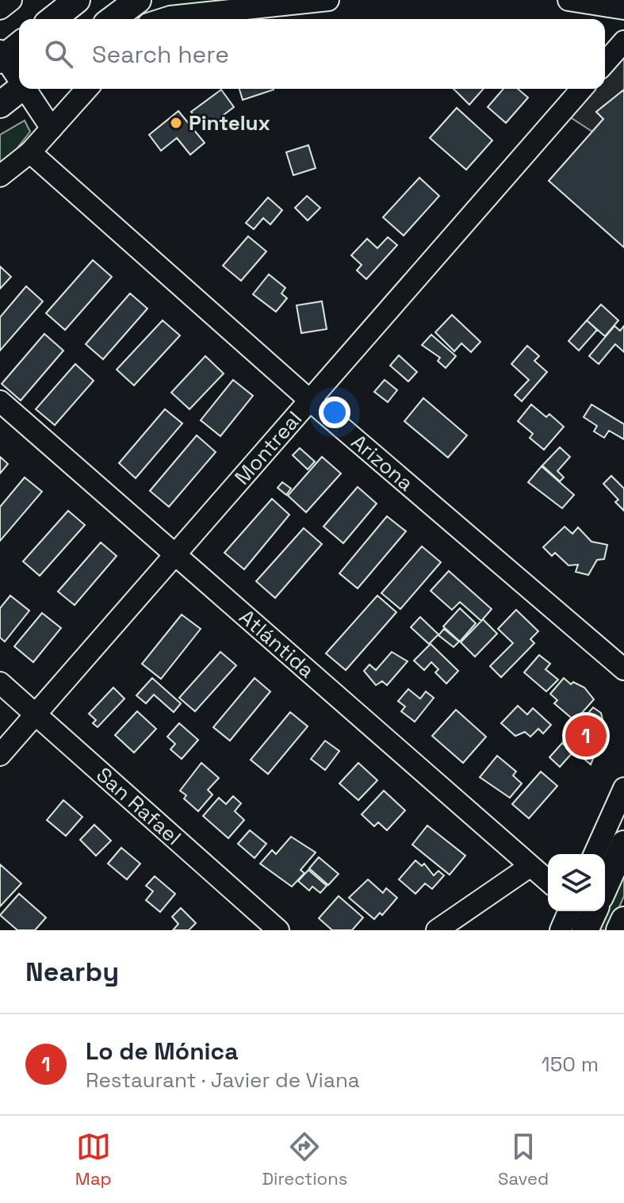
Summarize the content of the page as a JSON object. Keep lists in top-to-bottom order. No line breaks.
{"streets":{"street":["Montreal","Arizona","Atlántida","San Rafael"]},"crossings":[["Montreal","Arizona"],["Montreal","Atlántida"],["Montreal","San Rafael"]],"places":["Pintelux"],"page":{"search":"Search here","pins":"1","heading":"Nearby","list":[{"mark":"1","name":"Lo de Mónica","note":"Restaurant · Javier de Viana","value":"150 m"}],"nav":["Map","Directions","Saved"]}}
